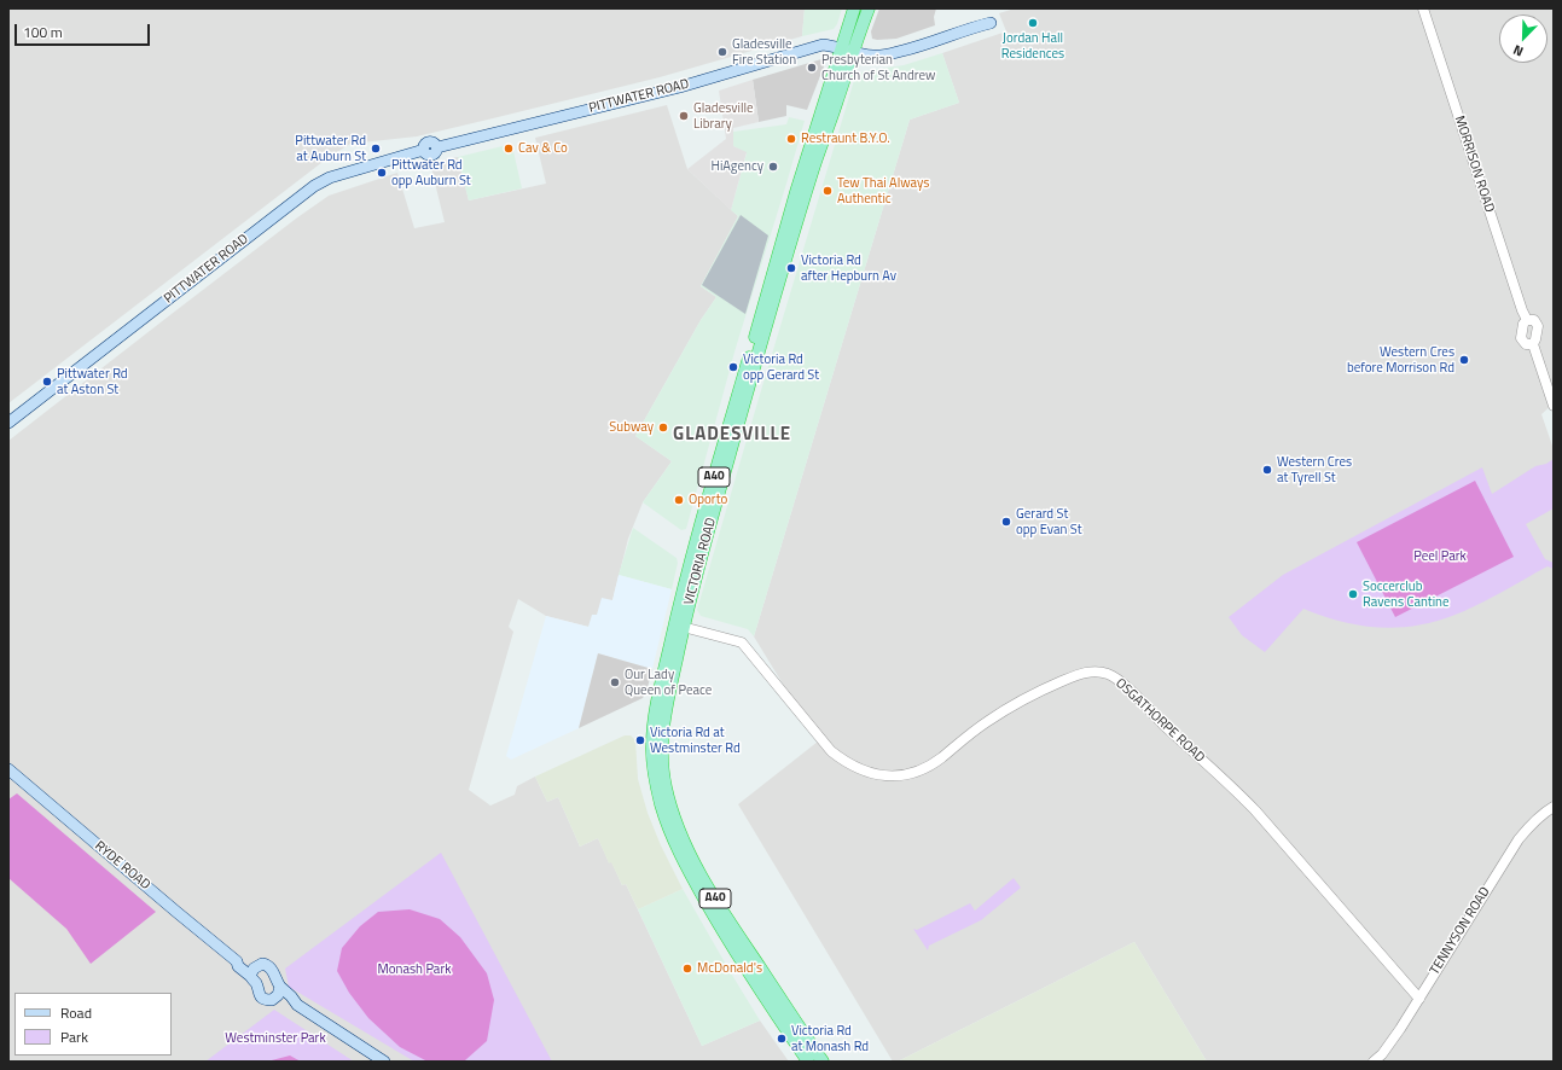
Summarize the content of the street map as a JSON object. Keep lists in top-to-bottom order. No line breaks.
{"streets":{"highway":["A40","VICTORIA ROAD"],"main road":["PITTWATER ROAD","RYDE ROAD"],"street":["MORRISON ROAD","OSGATHORPE ROAD","TENNYSON ROAD"]},"crossings":[["PITTWATER ROAD","VICTORIA ROAD"],["VICTORIA ROAD","OSGATHORPE ROAD"],["OSGATHORPE ROAD","TENNYSON ROAD"]],"districts":["GLADESVILLE"],"parks":["Peel Park","Monash Park","Westminster Park"],"places":["Jordan Hall Residences","Gladesville Fire Station","Presbyterian Church of St Andrew","Gladesville Library","Restraunt B.Y.O.","Pittwater Rd at Auburn St","Cav & Co","HiAgency","Pittwater Rd opp Auburn St","Tew Thai Always Authentic","Victoria Rd after Hepburn Av","Western Cres before Morrison Rd","Victoria Rd opp Gerard St","Pittwater Rd at Aston St","Subway","Western Cres at Tyrell St","Oporto","Gerard St opp Evan St","Soccerclub Ravens Cantine","Our Lady Queen of Peace","Victoria Rd at Westminster Rd","McDonald's","Victoria Rd at Monash Rd"],"legend":["Road","Park"],"scale_bar":"100 m","north":"bottom left"}
